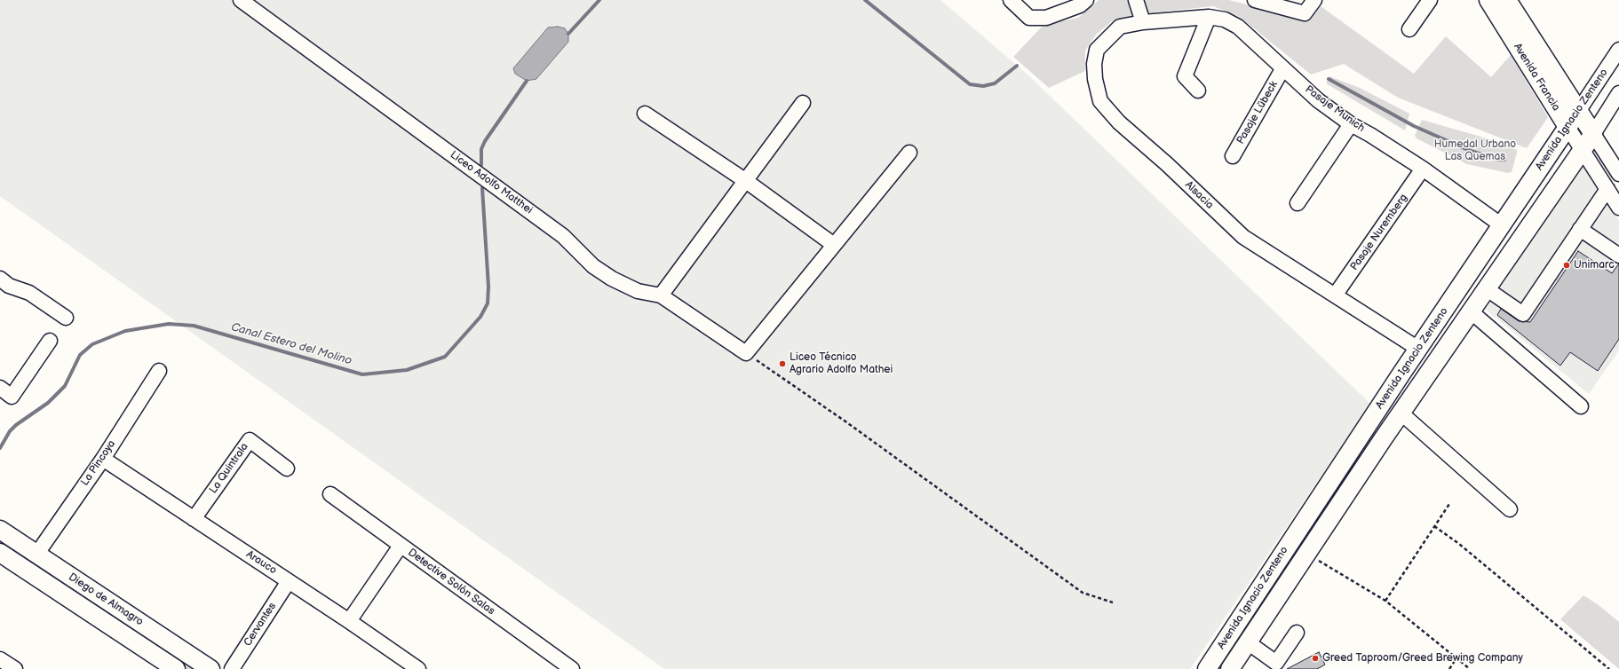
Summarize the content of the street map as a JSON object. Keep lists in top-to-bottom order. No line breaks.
{"streets":{"main road":["Avenida Francia","Avenida Ignacio Zenteno","Diego de Almagro"],"street":["Pasaje Munich","Pasaje Lübeck","Liceo Adolfo Matthei","Alsacia","Pasaje Nuremberg","La Pincoya","La Quintrala","Arauco","Detective Solón Salas","Cervantes"]},"crossings":[["Avenida Francia","Avenida Ignacio Zenteno"],["Pasaje Munich","Pasaje Lübeck"],["Pasaje Munich","Avenida Ignacio Zenteno"],["Pasaje Munich","Alsacia"],["Pasaje Munich","Pasaje Nuremberg"],["Avenida Ignacio Zenteno","Alsacia"],["Alsacia","Pasaje Nuremberg"],["La Pincoya","Arauco"],["La Pincoya","Diego de Almagro"],["La Quintrala","Arauco"],["Arauco","Cervantes"]],"water":["Canal Estero del Molino"],"parks":["Humedal Urbano Las Quemas"],"places":["Unimarc","Liceo Técnico Agrario Adolfo Mathei","Greed Taproom/Greed Brewing Company"]}
